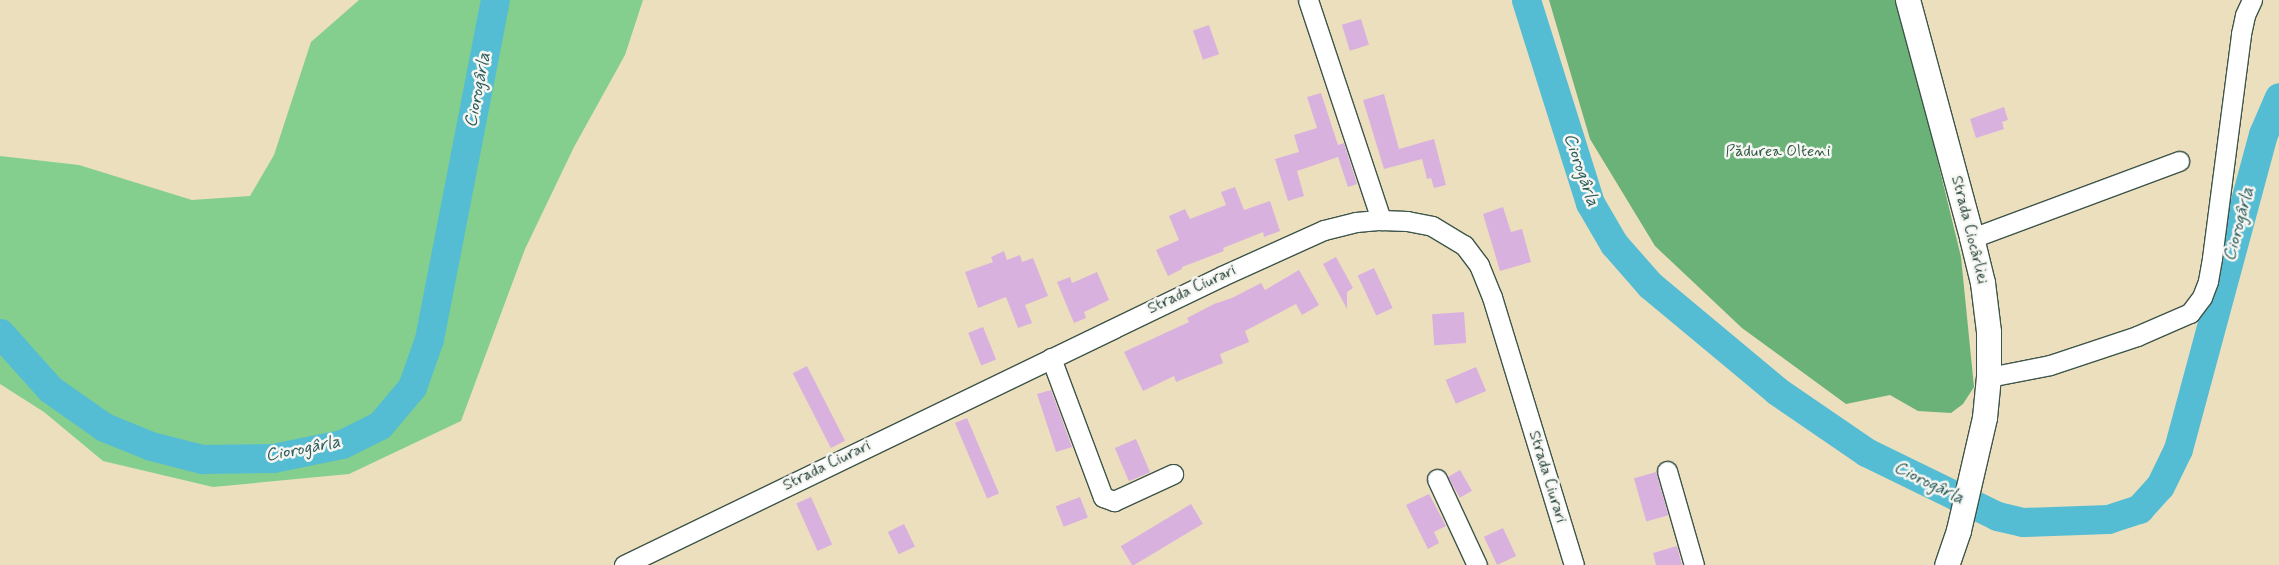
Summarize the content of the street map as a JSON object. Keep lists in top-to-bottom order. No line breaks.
{"streets":{"street":["Strada Ciocârliei","Strada Ciurari"]},"water":["Ciorogârla"],"parks":["Pădurea Olteni"]}
